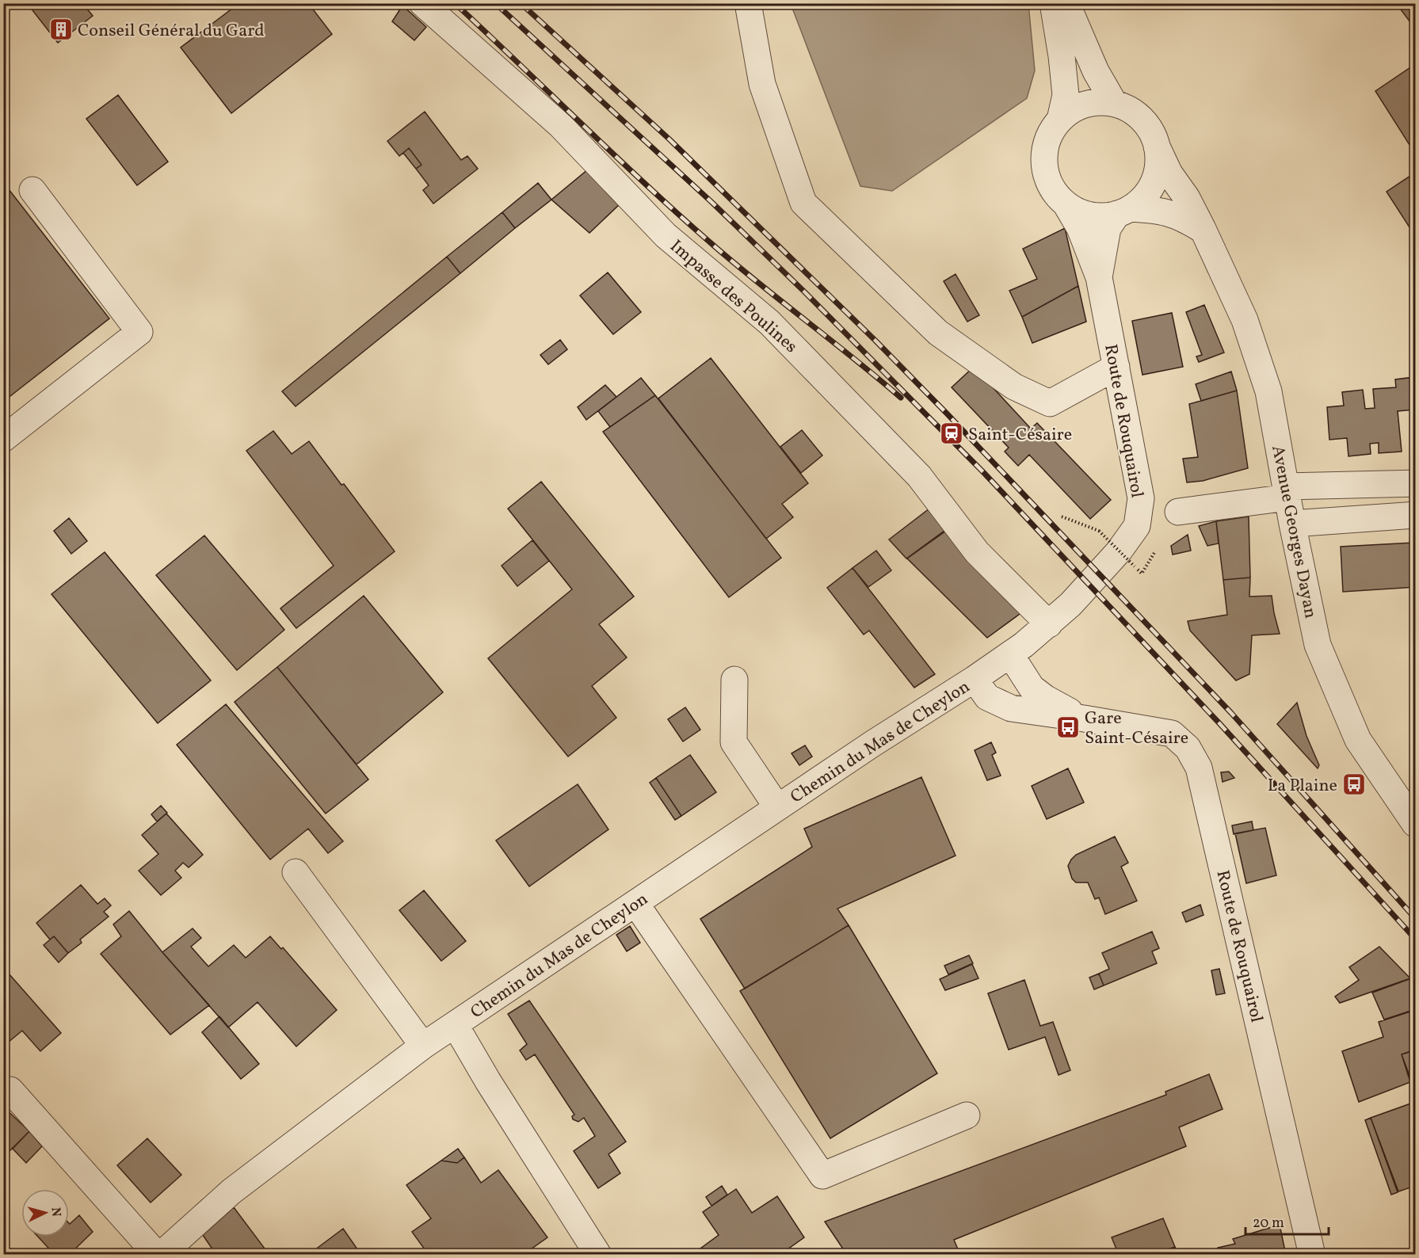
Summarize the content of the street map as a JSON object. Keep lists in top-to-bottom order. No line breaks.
{"streets":{"street":["Impasse des Poulines","Route de Rouquairol","Avenue Georges Dayan","Chemin du Mas de Cheylon"]},"crossings":[["Impasse des Poulines","Route de Rouquairol"],["Route de Rouquairol","Avenue Georges Dayan"],["Route de Rouquairol","Chemin du Mas de Cheylon"]],"places":{"building":["Conseil Général du Gard"],"station":["Saint-Césaire"],"bus stop":["Gare Saint-Césaire","La Plaine"]},"scale_bar":"20 m","north":"right"}
